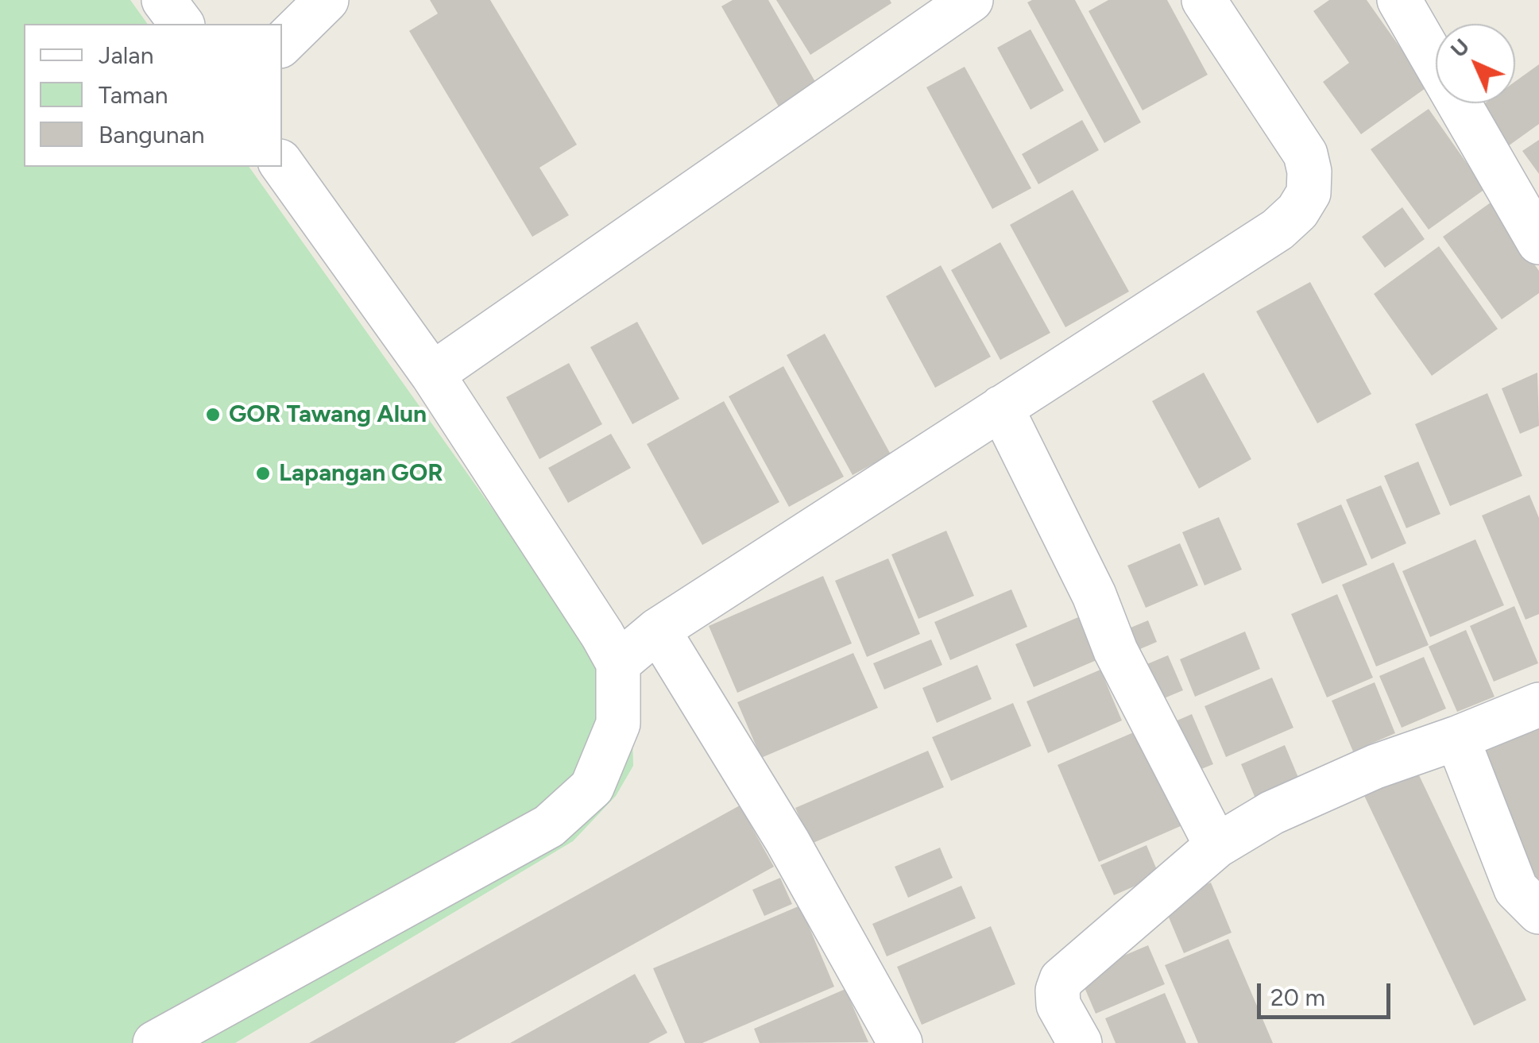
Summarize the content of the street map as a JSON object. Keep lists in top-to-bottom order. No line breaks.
{"places":["GOR Tawang Alun","Lapangan GOR"],"legend":["Jalan","Taman","Bangunan"],"scale_bar":"20 m","north":"top left"}
